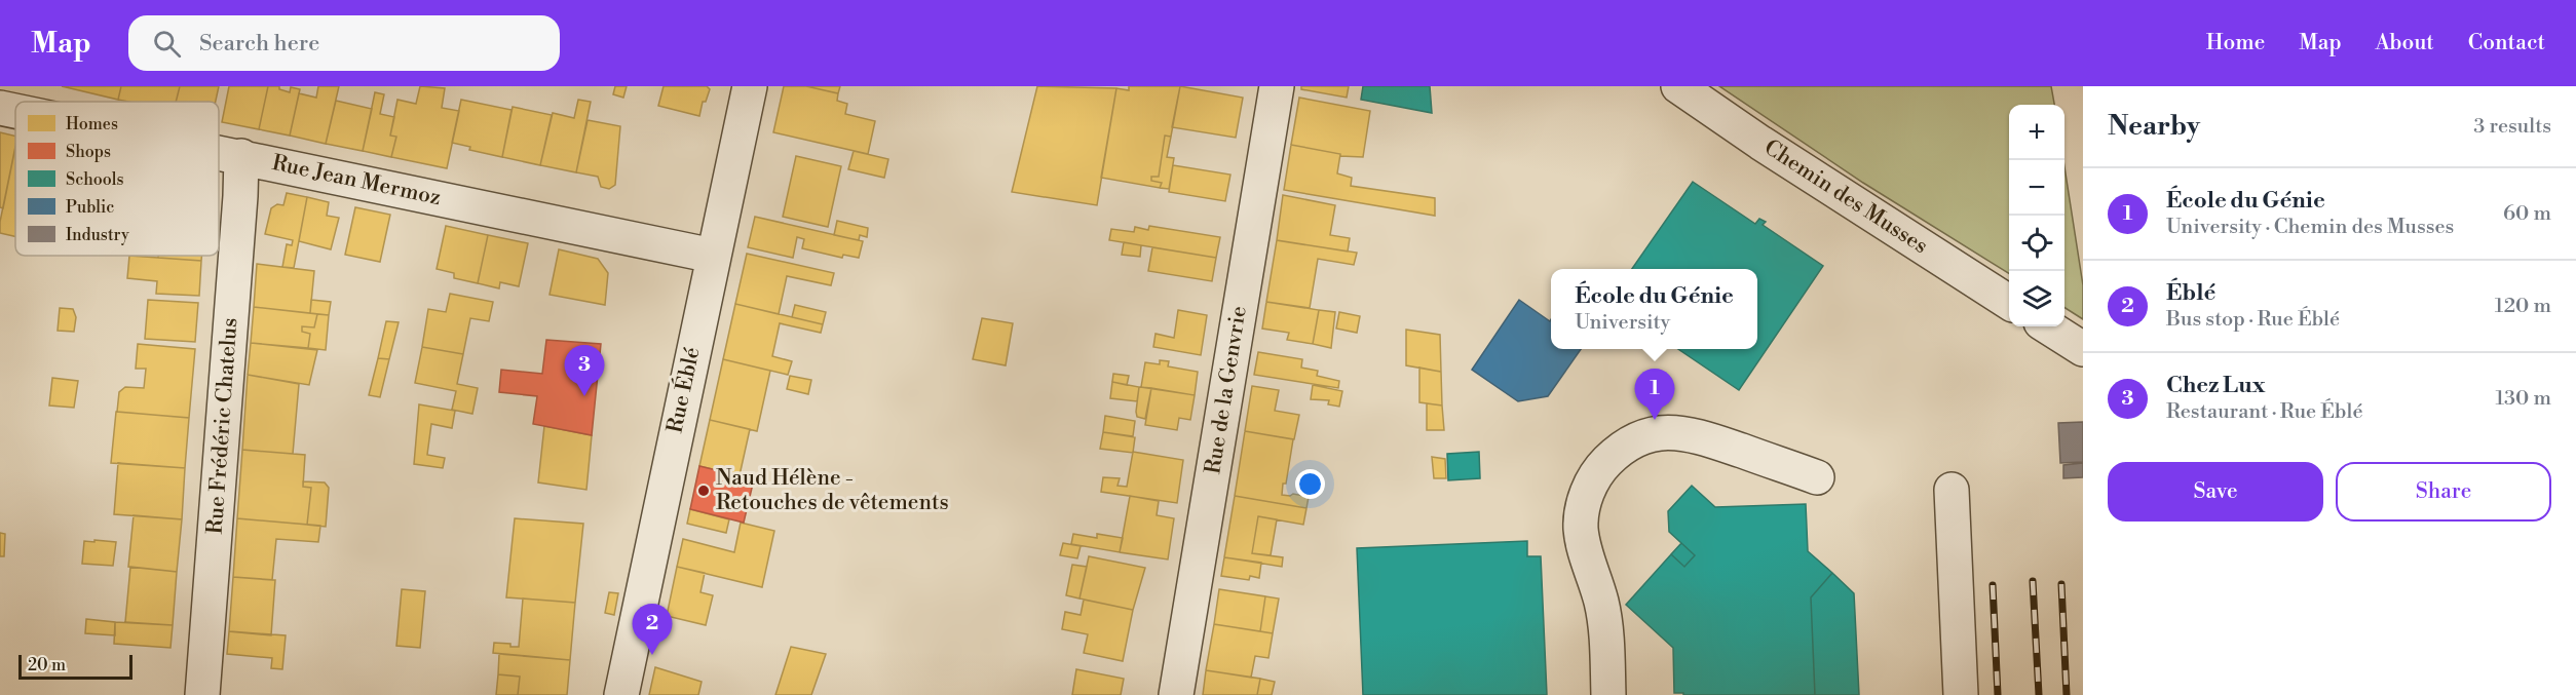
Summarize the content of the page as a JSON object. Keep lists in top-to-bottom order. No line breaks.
{"streets":{"street":["Rue Jean Mermoz","Chemin des Musses","Rue Éblé","Rue de la Genvrie","Rue Frédéric Chatelus"]},"crossings":[["Rue Jean Mermoz","Rue Éblé"],["Rue Jean Mermoz","Rue Frédéric Chatelus"]],"places":["Naud Hélène - Retouches de vêtements"],"legend":["Homes","Shops","Schools","Public","Industry"],"scale_bar":"20 m","page":{"header":"Map","search":"Search here","nav":["Home","Map","About","Contact"],"heading":["Nearby","3 results"],"map_buttons":["+","−"],"list":[{"mark":"1","name":"École du Génie","note":"University · Chemin des Musses","value":"60 m"},{"mark":"2","name":"Éblé","note":"Bus stop · Rue Éblé","value":"120 m"},{"mark":"3","name":"Chez Lux","note":"Restaurant · Rue Éblé","value":"130 m"}],"popup":["École du Génie","University"],"pins":["3","1","2"],"buttons":["Save","Share"],"scale":"20 m"}}
